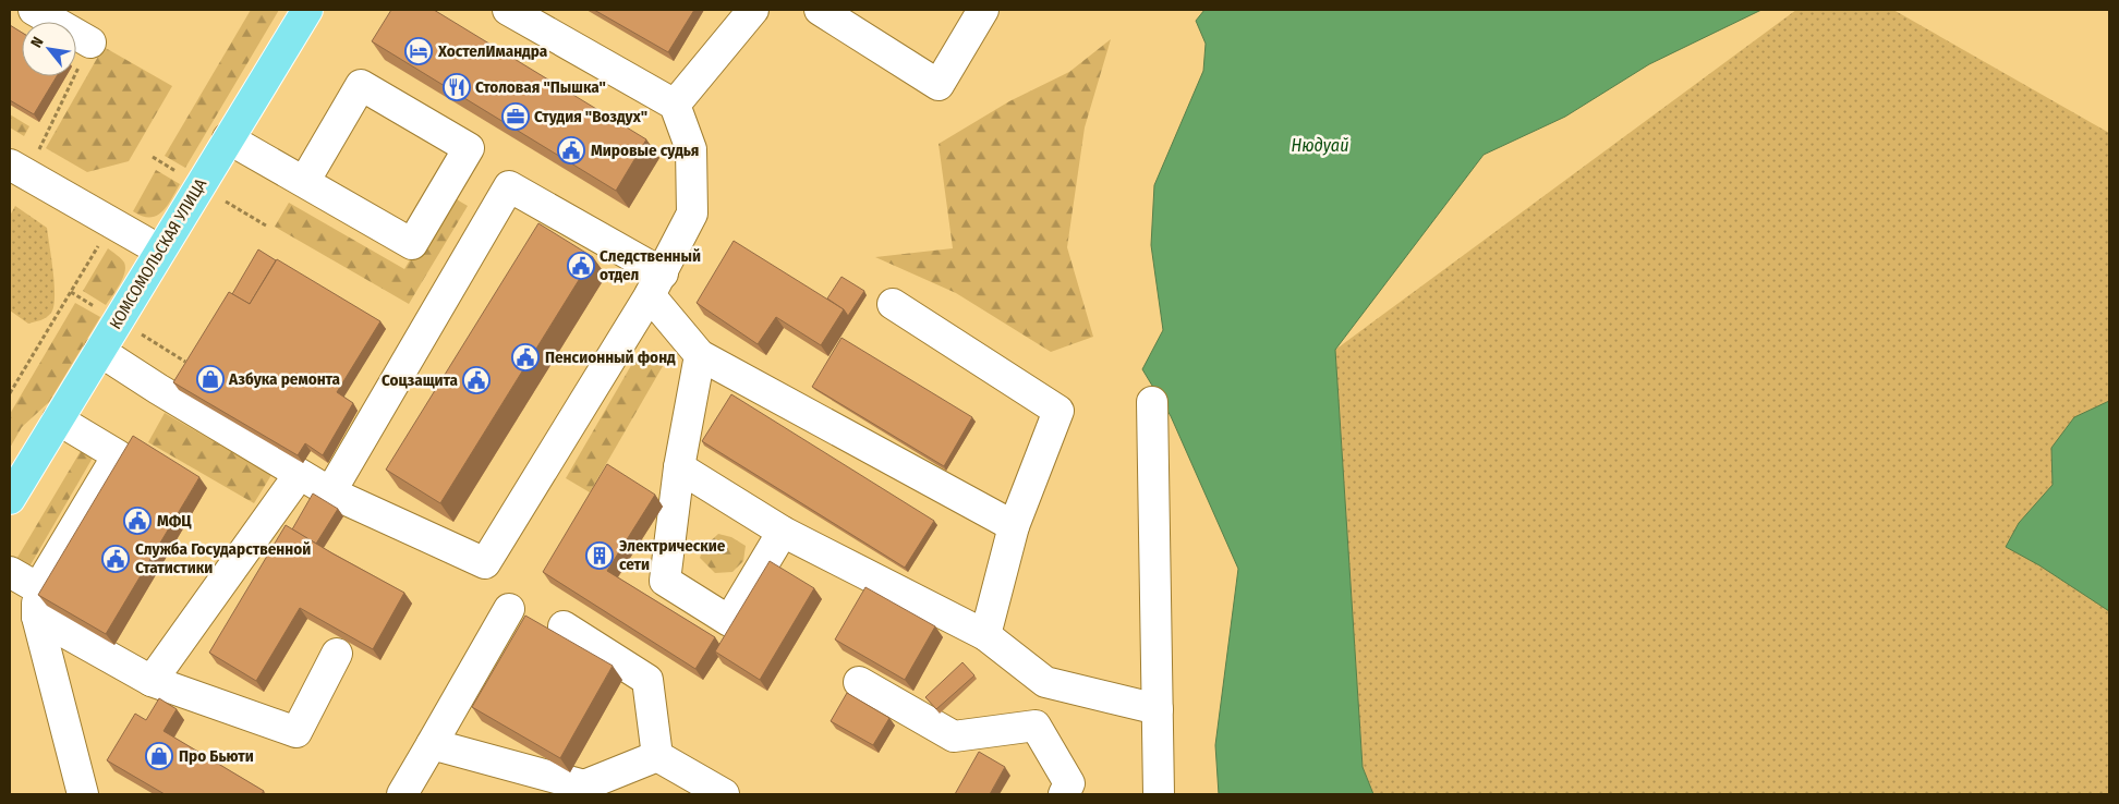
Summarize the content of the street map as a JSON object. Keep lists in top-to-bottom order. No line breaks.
{"streets":{"main road":["КОМСОМОЛЬСКАЯ УЛИЦА"]},"water":["Нюдуай"],"places":{"hotel":["ХостелИмандра"],"restaurant":["Столовая \"Пышка\""],"office":["Студия \"Воздух\""],"public building":["Мировые судья","Следственный отдел","Пенсионный фонд","Соцзащита","МФЦ","Служба Государственной Статистики"],"shop":["Азбука ремонта","Про Бьюти"],"building":["Электрические сети"]},"north":"top left"}
